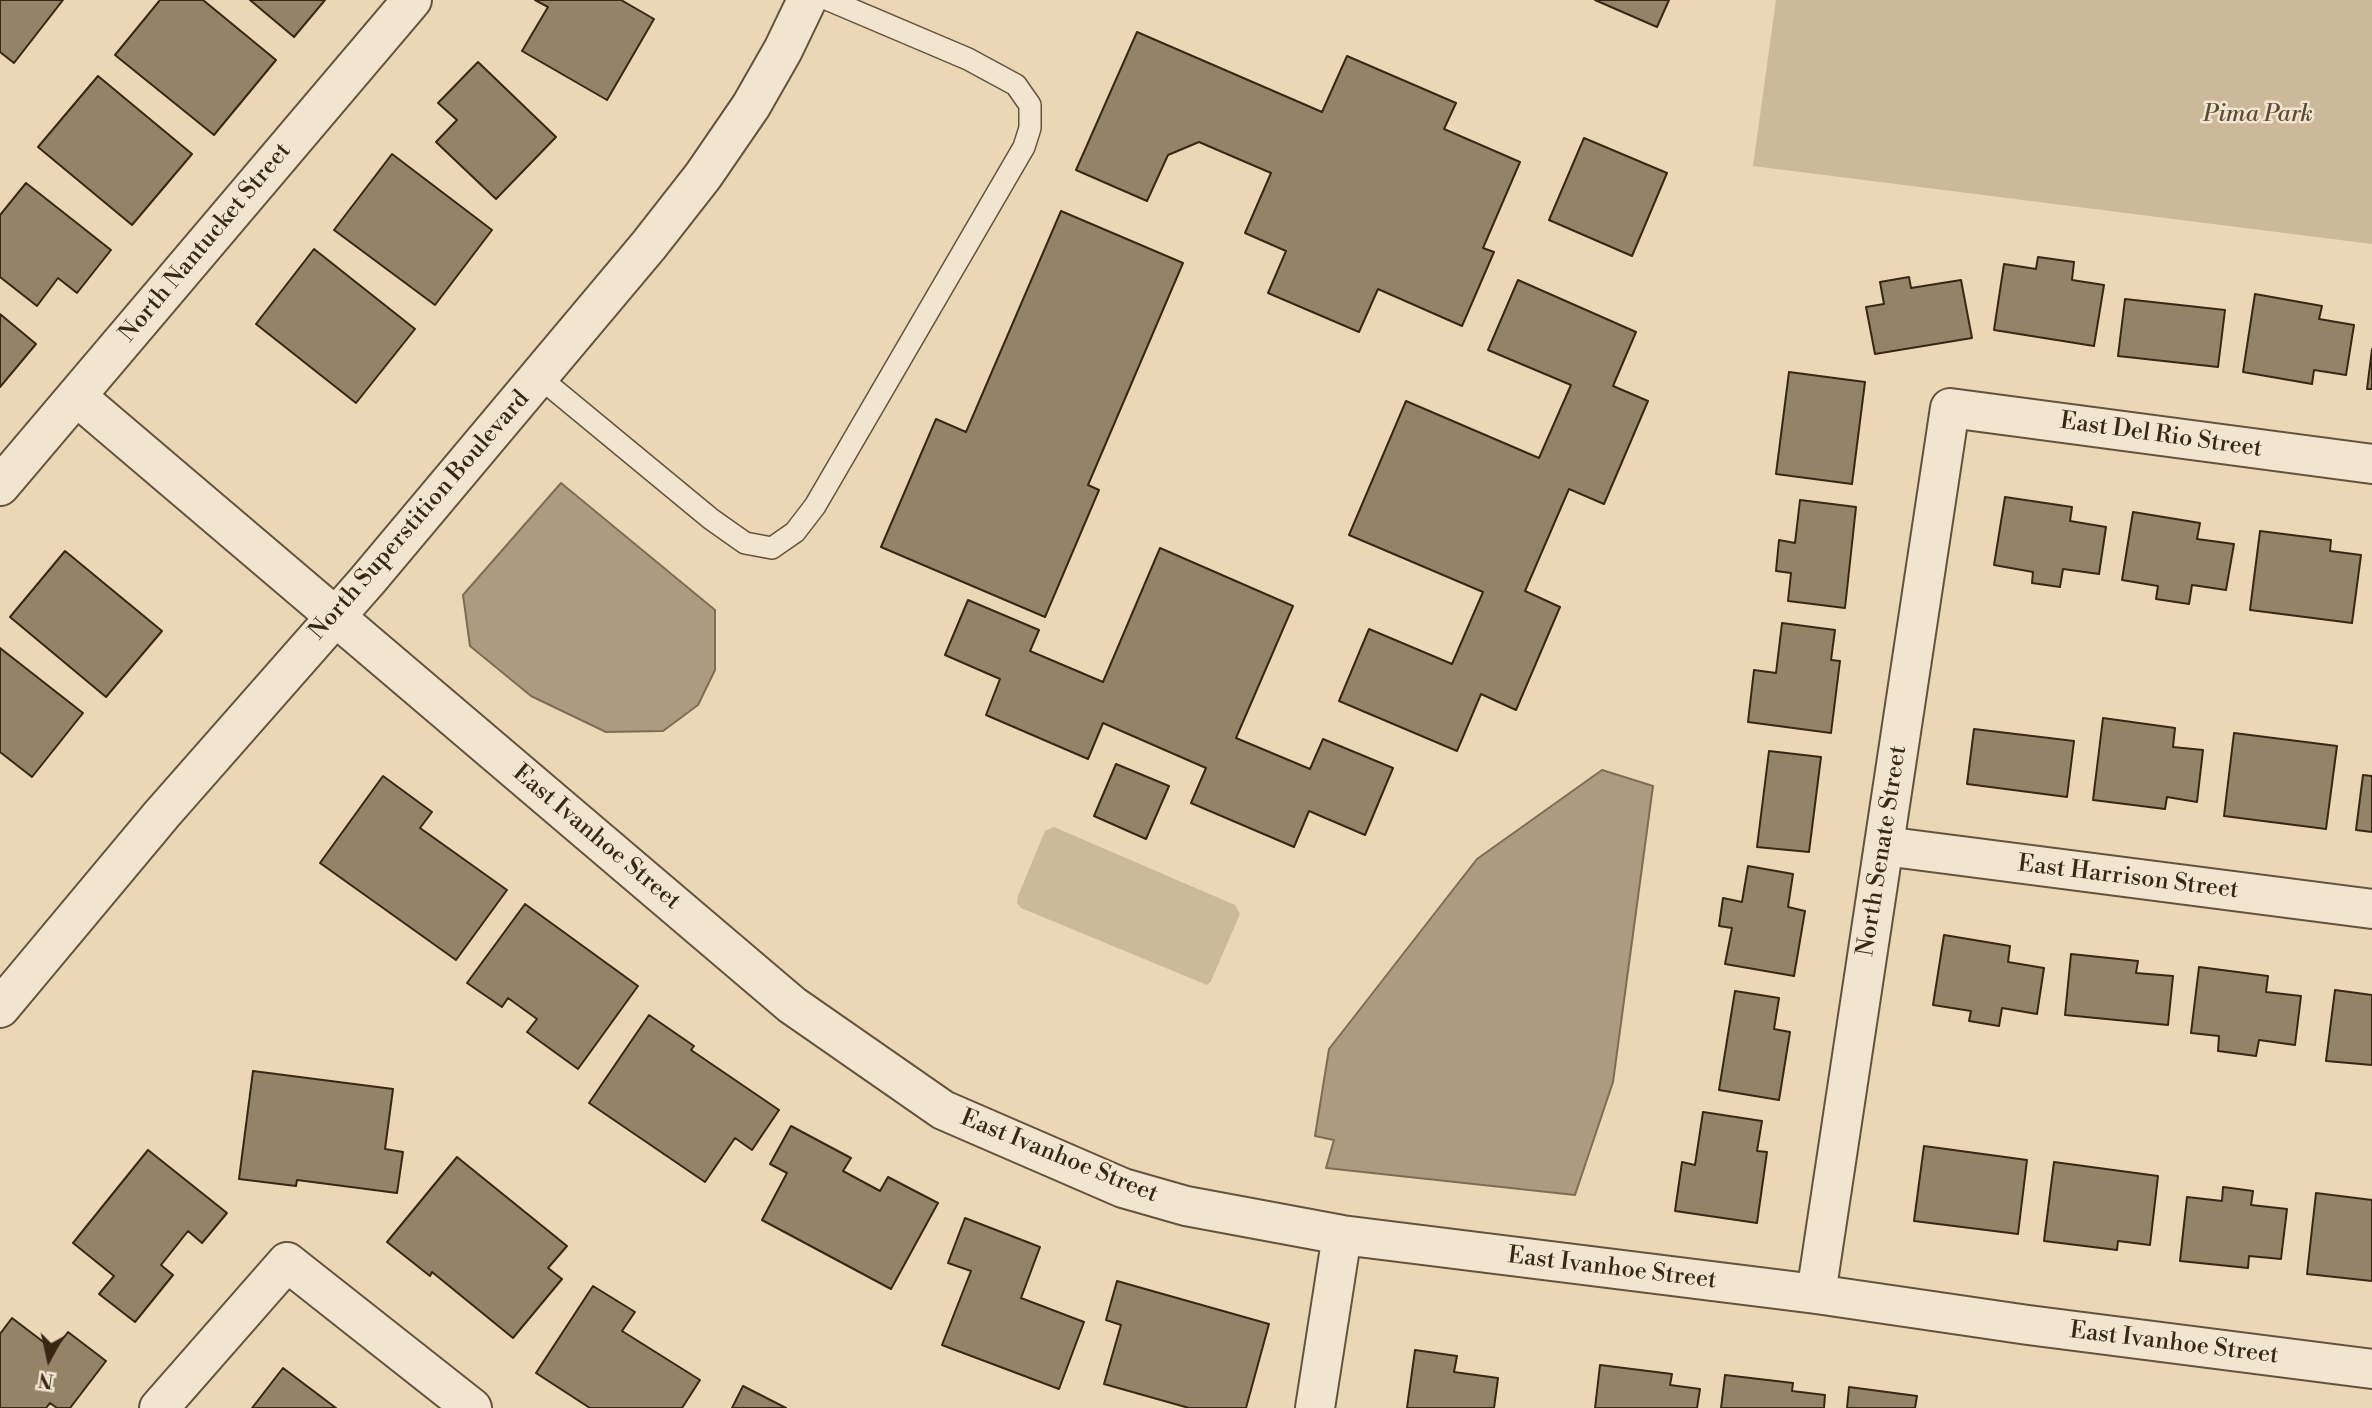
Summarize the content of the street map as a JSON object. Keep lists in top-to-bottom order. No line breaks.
{"streets":{"street":["North Nantucket Street","East Del Rio Street","North Superstition Boulevard","East Ivanhoe Street","North Senate Street","East Harrison Street"]},"crossings":[["North Nantucket Street","East Ivanhoe Street"],["East Del Rio Street","North Senate Street"],["North Superstition Boulevard","East Ivanhoe Street"],["East Ivanhoe Street","North Senate Street"],["North Senate Street","East Harrison Street"]],"parks":["Pima Park"],"north":"bottom"}
